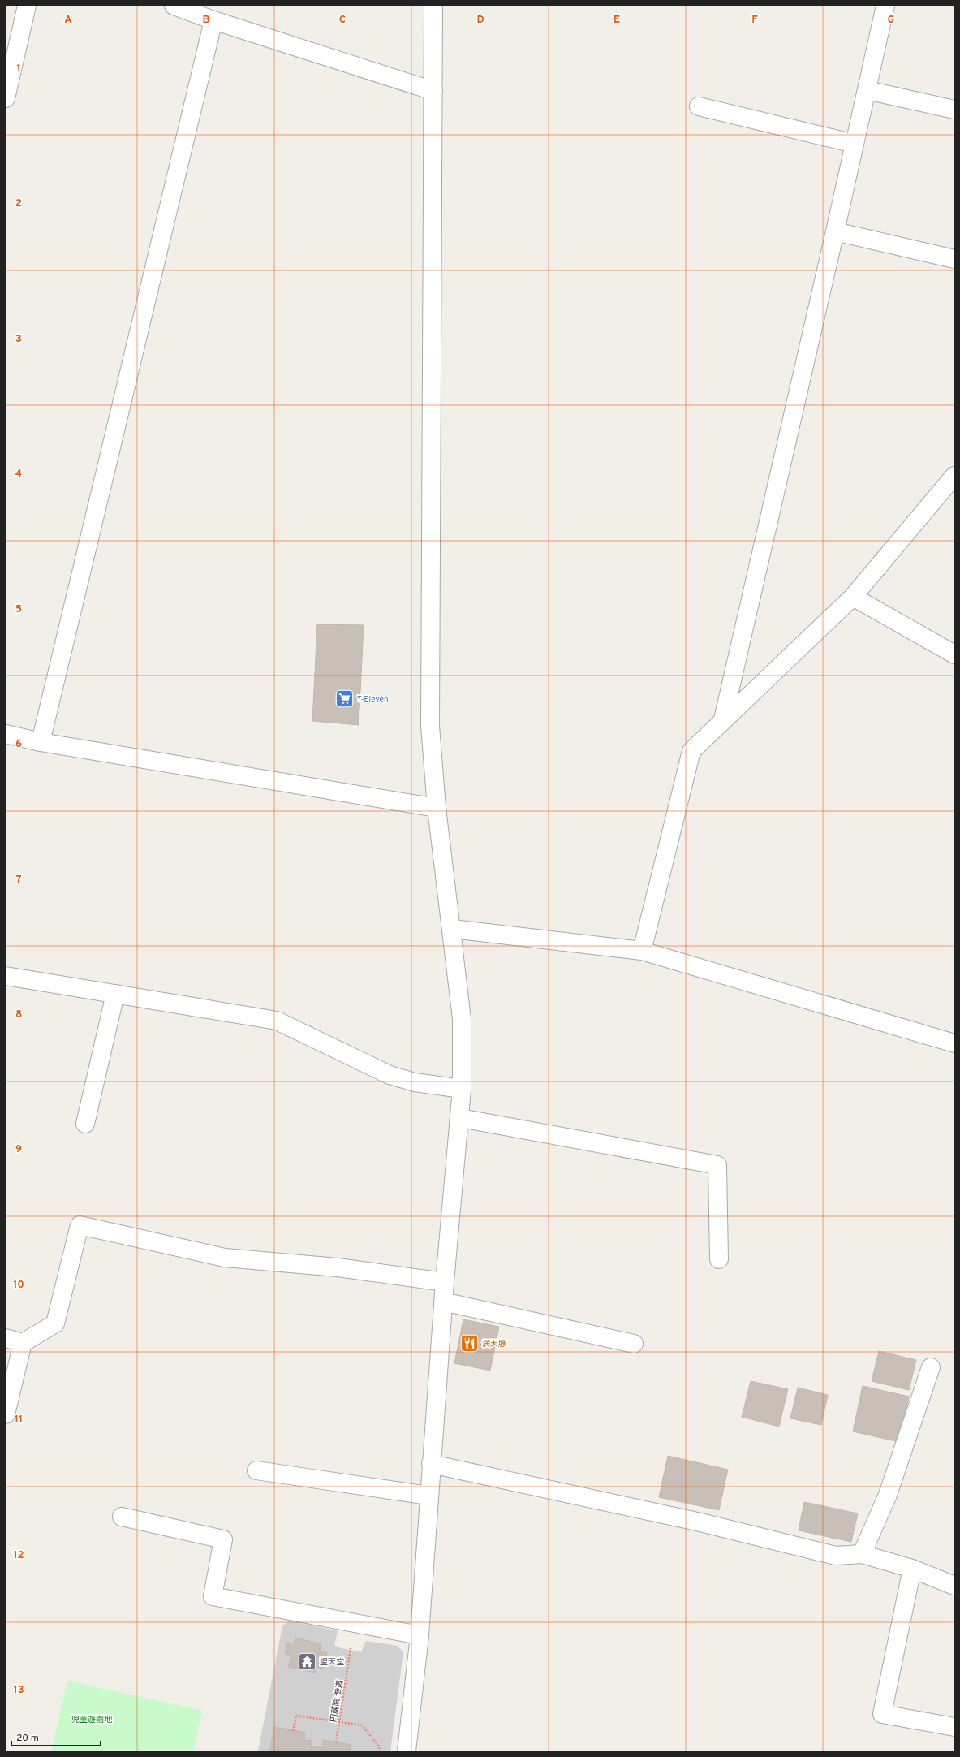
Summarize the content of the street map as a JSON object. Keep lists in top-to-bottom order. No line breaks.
{"streets":{"path":["円蔵院 参道"]},"parks":["児童遊園地"],"places":{"supermarket":["7-Eleven"],"restaurant":["満天豚"],"temple":["聖天堂"]},"scale_bar":"20 m","grid":{"columns":["A","B","C","D","E","F","G"],"rows":["1","2","3","4","5","6","7","8","9","10","11","12","13"]}}
